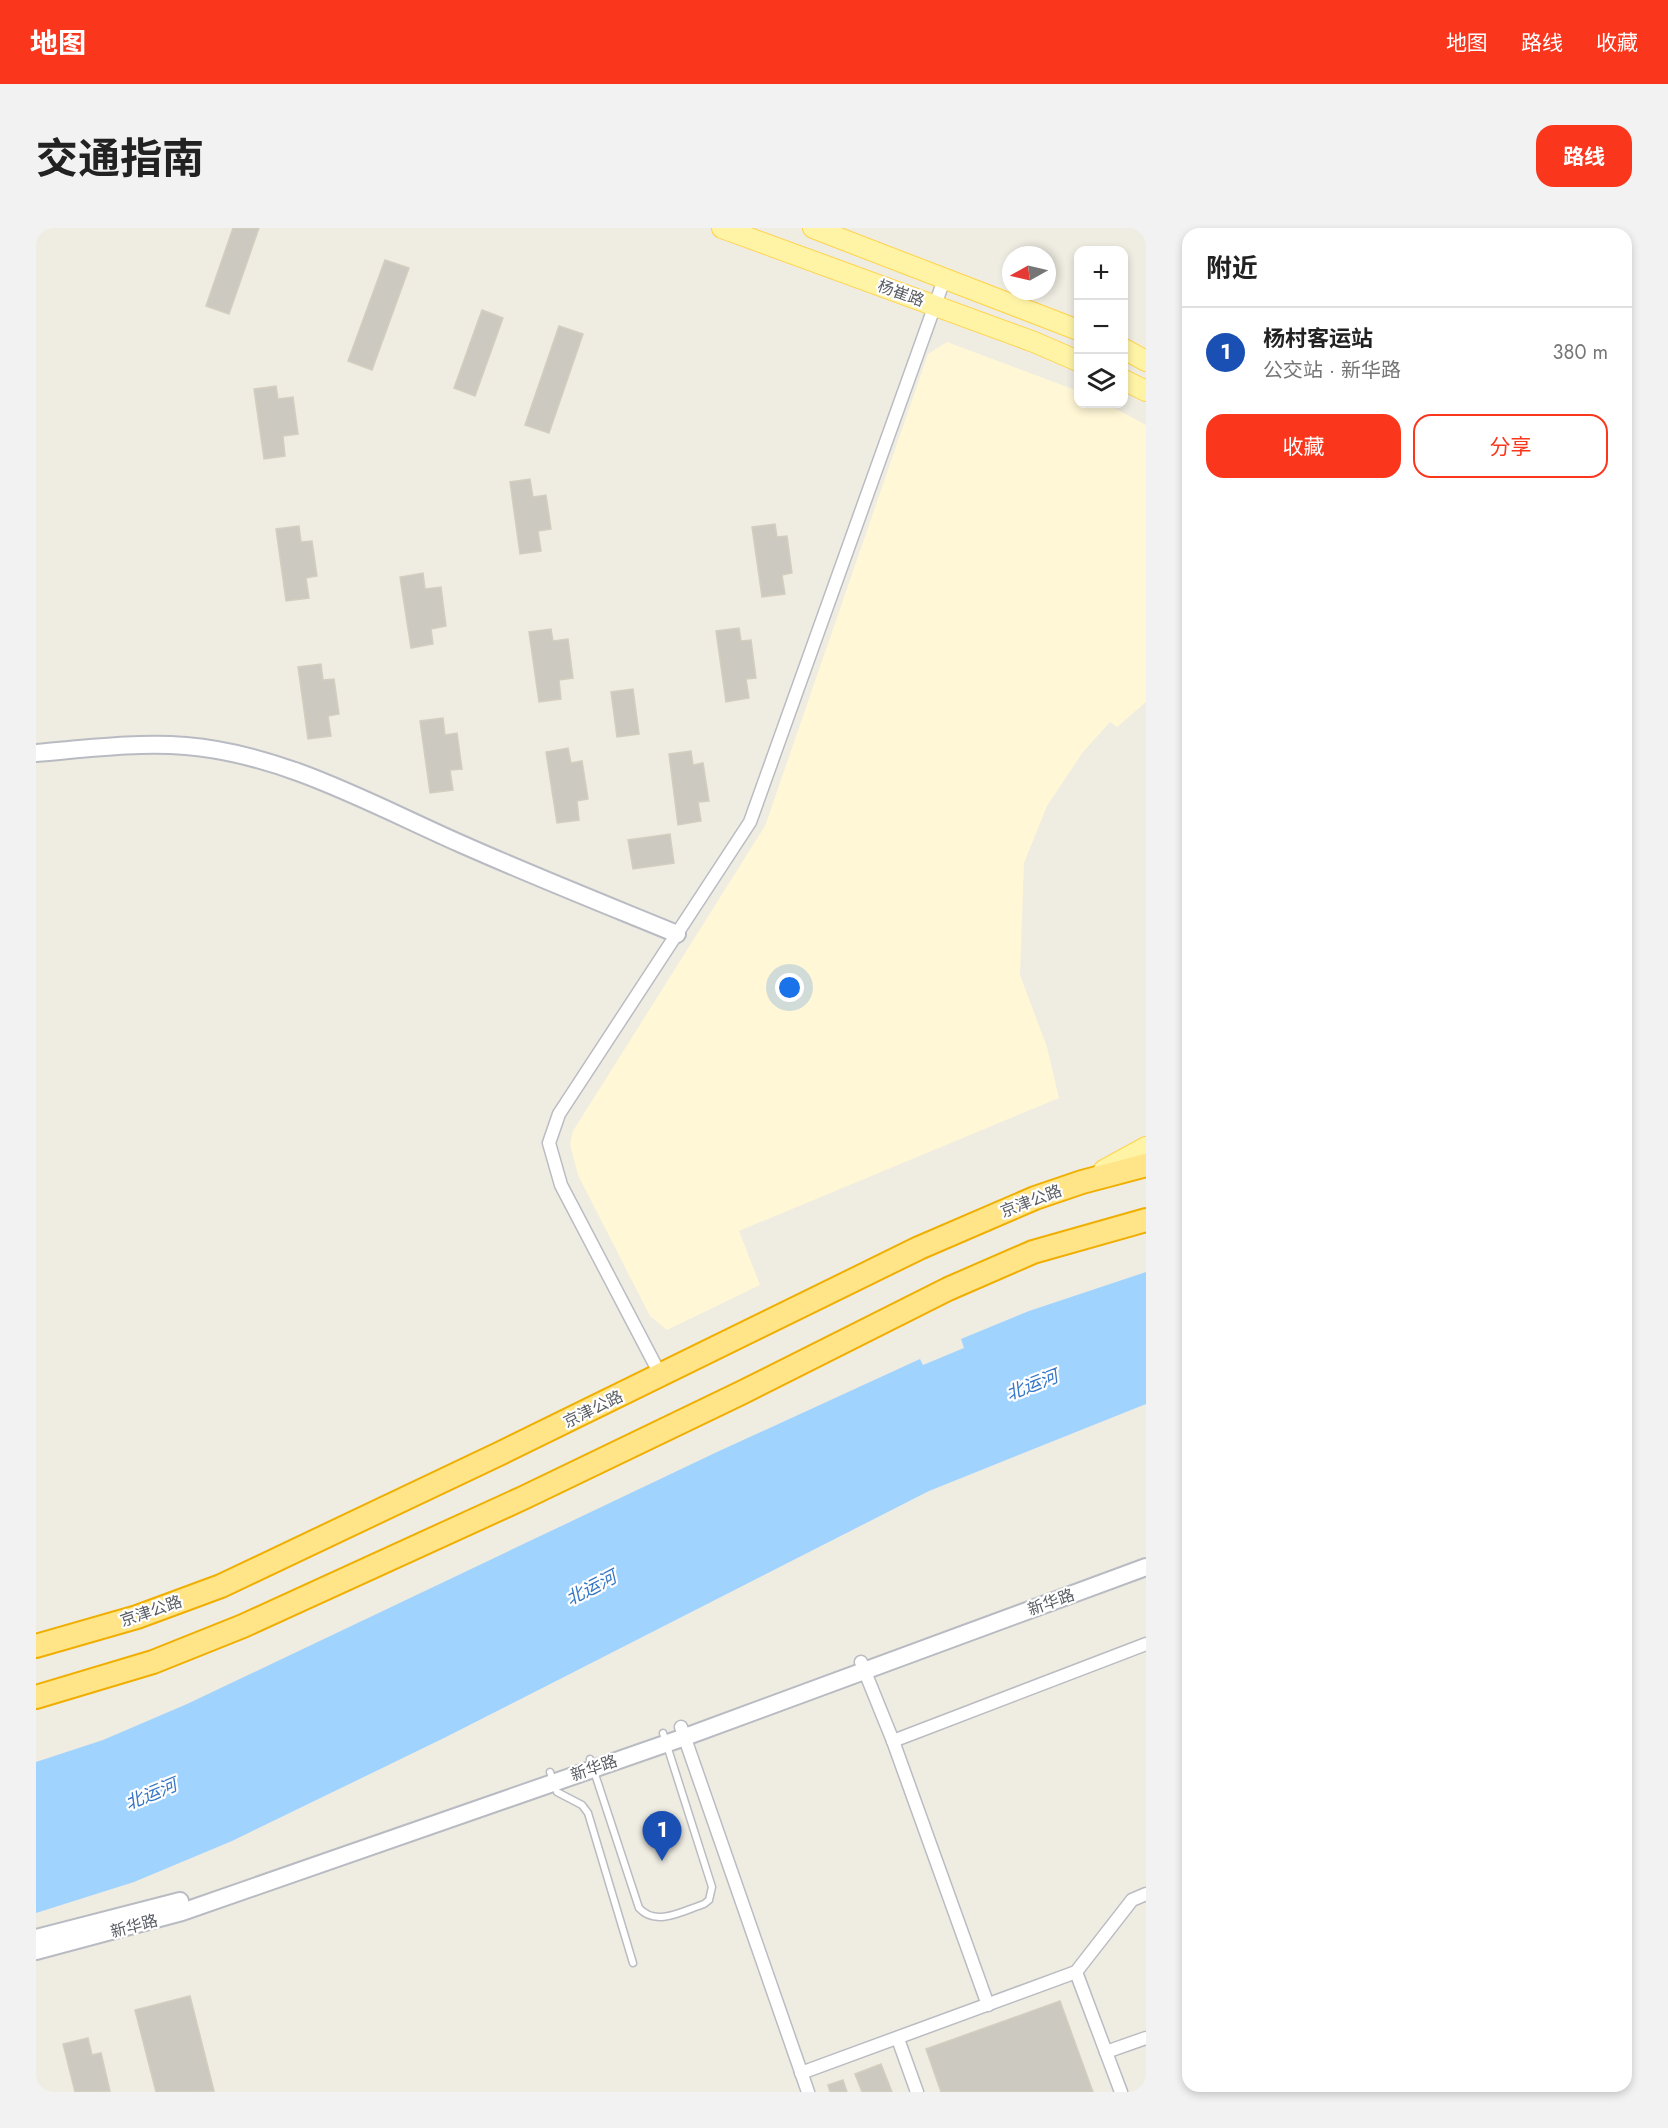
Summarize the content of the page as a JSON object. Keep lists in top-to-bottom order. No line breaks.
{"streets":{"highway":["京津公路"],"main road":["杨崔路"],"street":["新华路"]},"water":["北运河"],"north":"left","page":{"header":"地图","nav":["地图","路线","收藏"],"title":"交通指南","buttons":["路线",["收藏","分享"]],"heading":"附近","map_buttons":["+","−"],"list":[{"mark":"1","name":"杨村客运站","note":"公交站 · 新华路","value":"380 m"}],"pins":"1"}}
